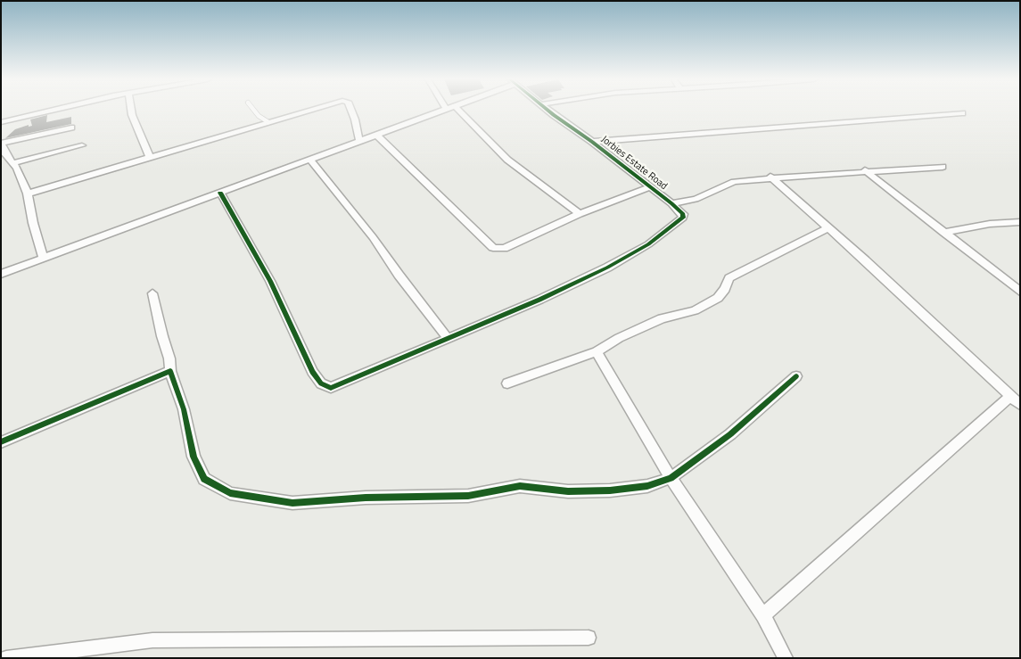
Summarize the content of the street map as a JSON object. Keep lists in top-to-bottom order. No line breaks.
{"streets":{"street":["Jorbies Estate Road"]}}
